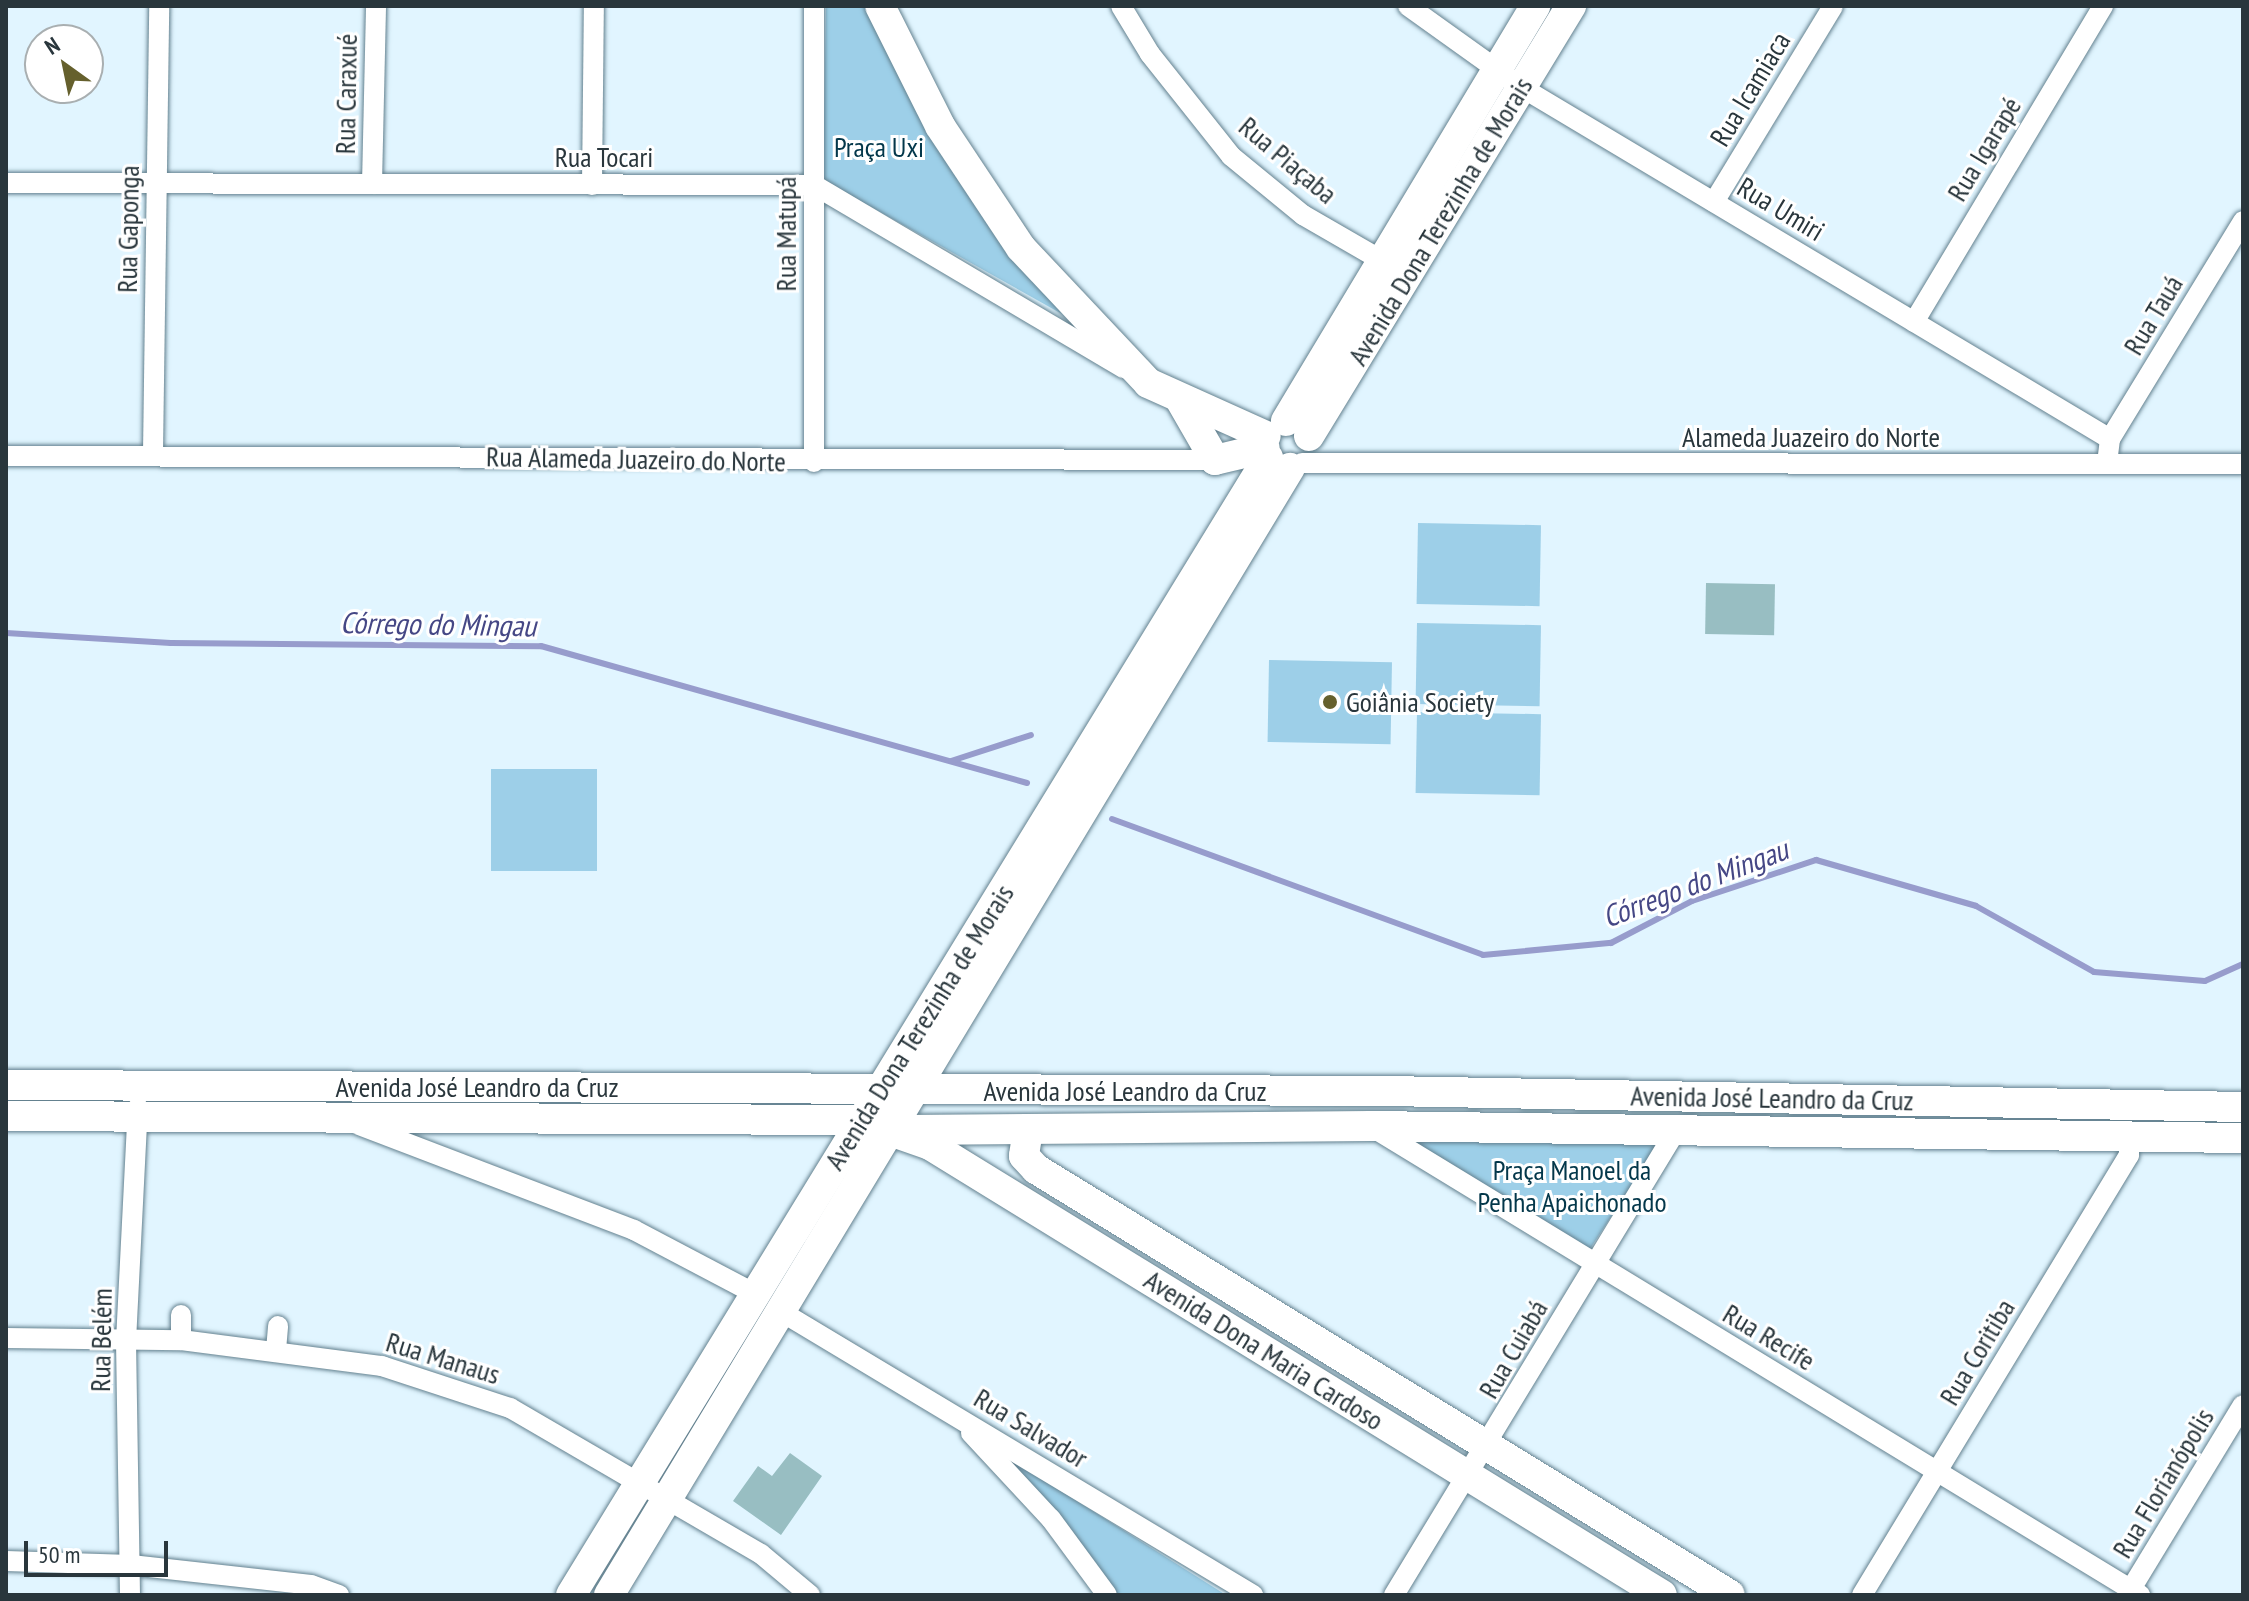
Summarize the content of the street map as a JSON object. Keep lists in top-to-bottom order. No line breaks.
{"streets":{"main road":["Avenida Dona Terezinha de Morais","Rua Alameda Juazeiro do Norte","Avenida José Leandro da Cruz","Avenida Dona Maria Cardoso"],"street":["Rua Icamiaca","Rua Caraxué","Rua Igarapé","Rua Tocari","Rua Piaçaba","Rua Umiri","Rua Gaponga","Rua Matupá","Rua Tauá","Alameda Juazeiro do Norte","Rua Recife","Rua Belém","Rua Cuiabá","Rua Coritiba","Rua Manaus","Rua Salvador","Rua Florianópolis"]},"crossings":[["Rua Icamiaca","Rua Umiri"],["Rua Caraxué","Rua Tocari"],["Rua Igarapé","Rua Umiri"],["Rua Tocari","Rua Gaponga"],["Rua Tocari","Rua Matupá"],["Rua Piaçaba","Avenida Dona Terezinha de Morais"],["Rua Umiri","Avenida Dona Terezinha de Morais"],["Rua Umiri","Rua Tauá"],["Avenida Dona Terezinha de Morais","Alameda Juazeiro do Norte"],["Avenida Dona Terezinha de Morais","Rua Alameda Juazeiro do Norte"],["Avenida Dona Terezinha de Morais","Avenida José Leandro da Cruz"],["Avenida Dona Terezinha de Morais","Avenida Dona Maria Cardoso"],["Avenida Dona Terezinha de Morais","Rua Manaus"],["Avenida Dona Terezinha de Morais","Rua Salvador"],["Rua Gaponga","Rua Alameda Juazeiro do Norte"],["Rua Matupá","Rua Alameda Juazeiro do Norte"],["Alameda Juazeiro do Norte","Rua Alameda Juazeiro do Norte"],["Avenida José Leandro da Cruz","Rua Recife"],["Avenida José Leandro da Cruz","Rua Belém"],["Avenida José Leandro da Cruz","Rua Cuiabá"],["Avenida José Leandro da Cruz","Avenida Dona Maria Cardoso"],["Avenida José Leandro da Cruz","Rua Coritiba"],["Avenida José Leandro da Cruz","Rua Salvador"],["Rua Recife","Rua Cuiabá"],["Rua Recife","Rua Coritiba"],["Rua Recife","Rua Florianópolis"],["Rua Belém","Rua Manaus"],["Rua Cuiabá","Avenida Dona Maria Cardoso"]],"water":["Córrego do Mingau"],"parks":["Praça Uxi","Praça Manoel da Penha Apaichonado"],"places":["Goiânia Society"],"scale_bar":"50 m","north":"top left"}
